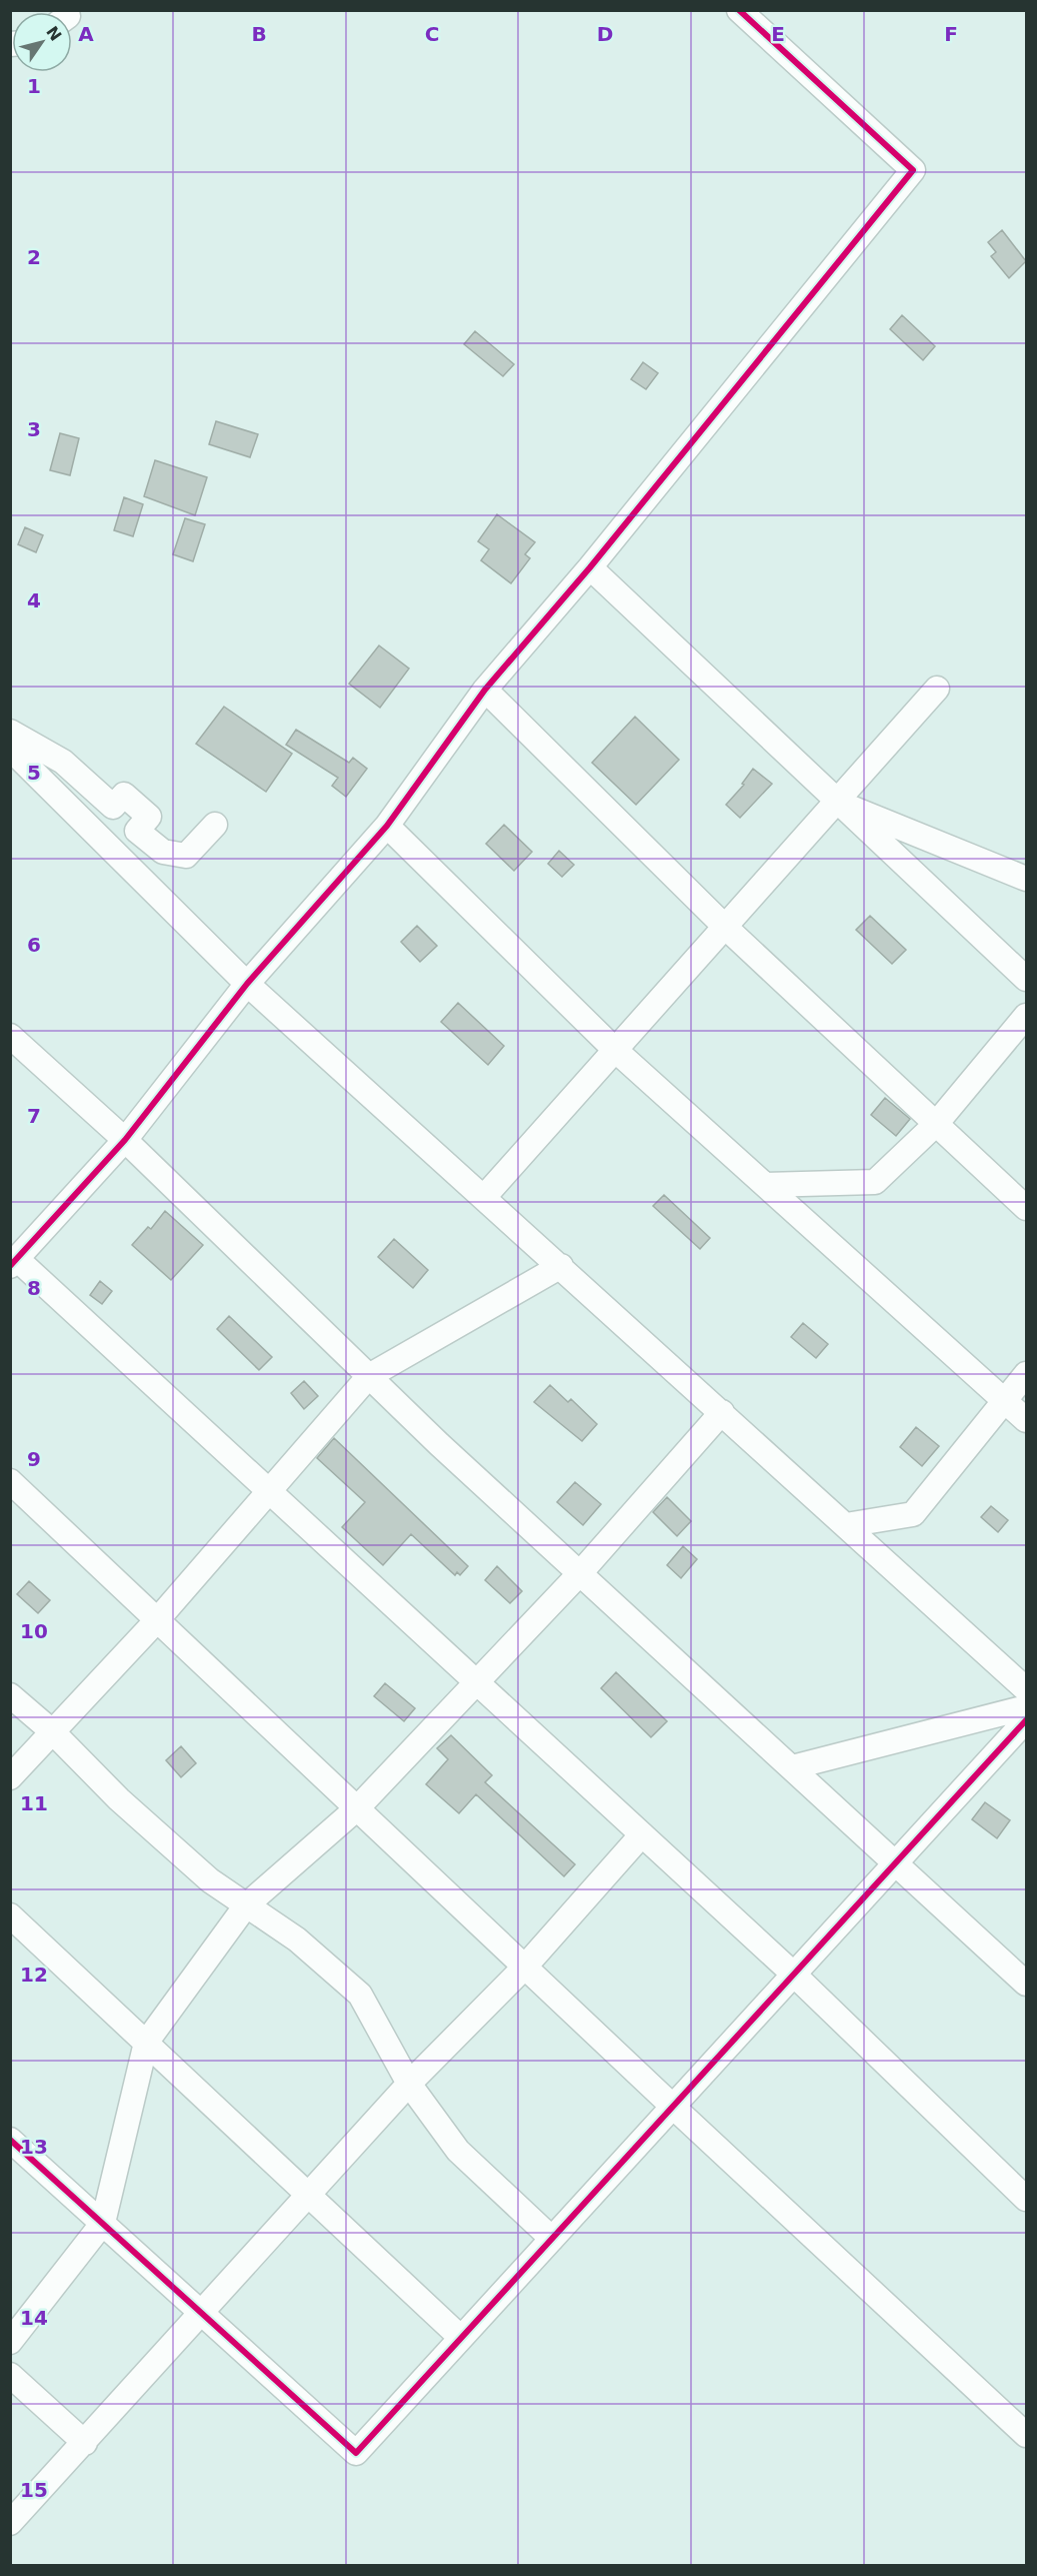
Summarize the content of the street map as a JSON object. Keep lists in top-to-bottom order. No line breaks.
{"north":"top right","grid":{"columns":["A","B","C","D","E","F"],"rows":["1","2","3","4","5","6","7","8","9","10","11","12","13","14","15"]}}
